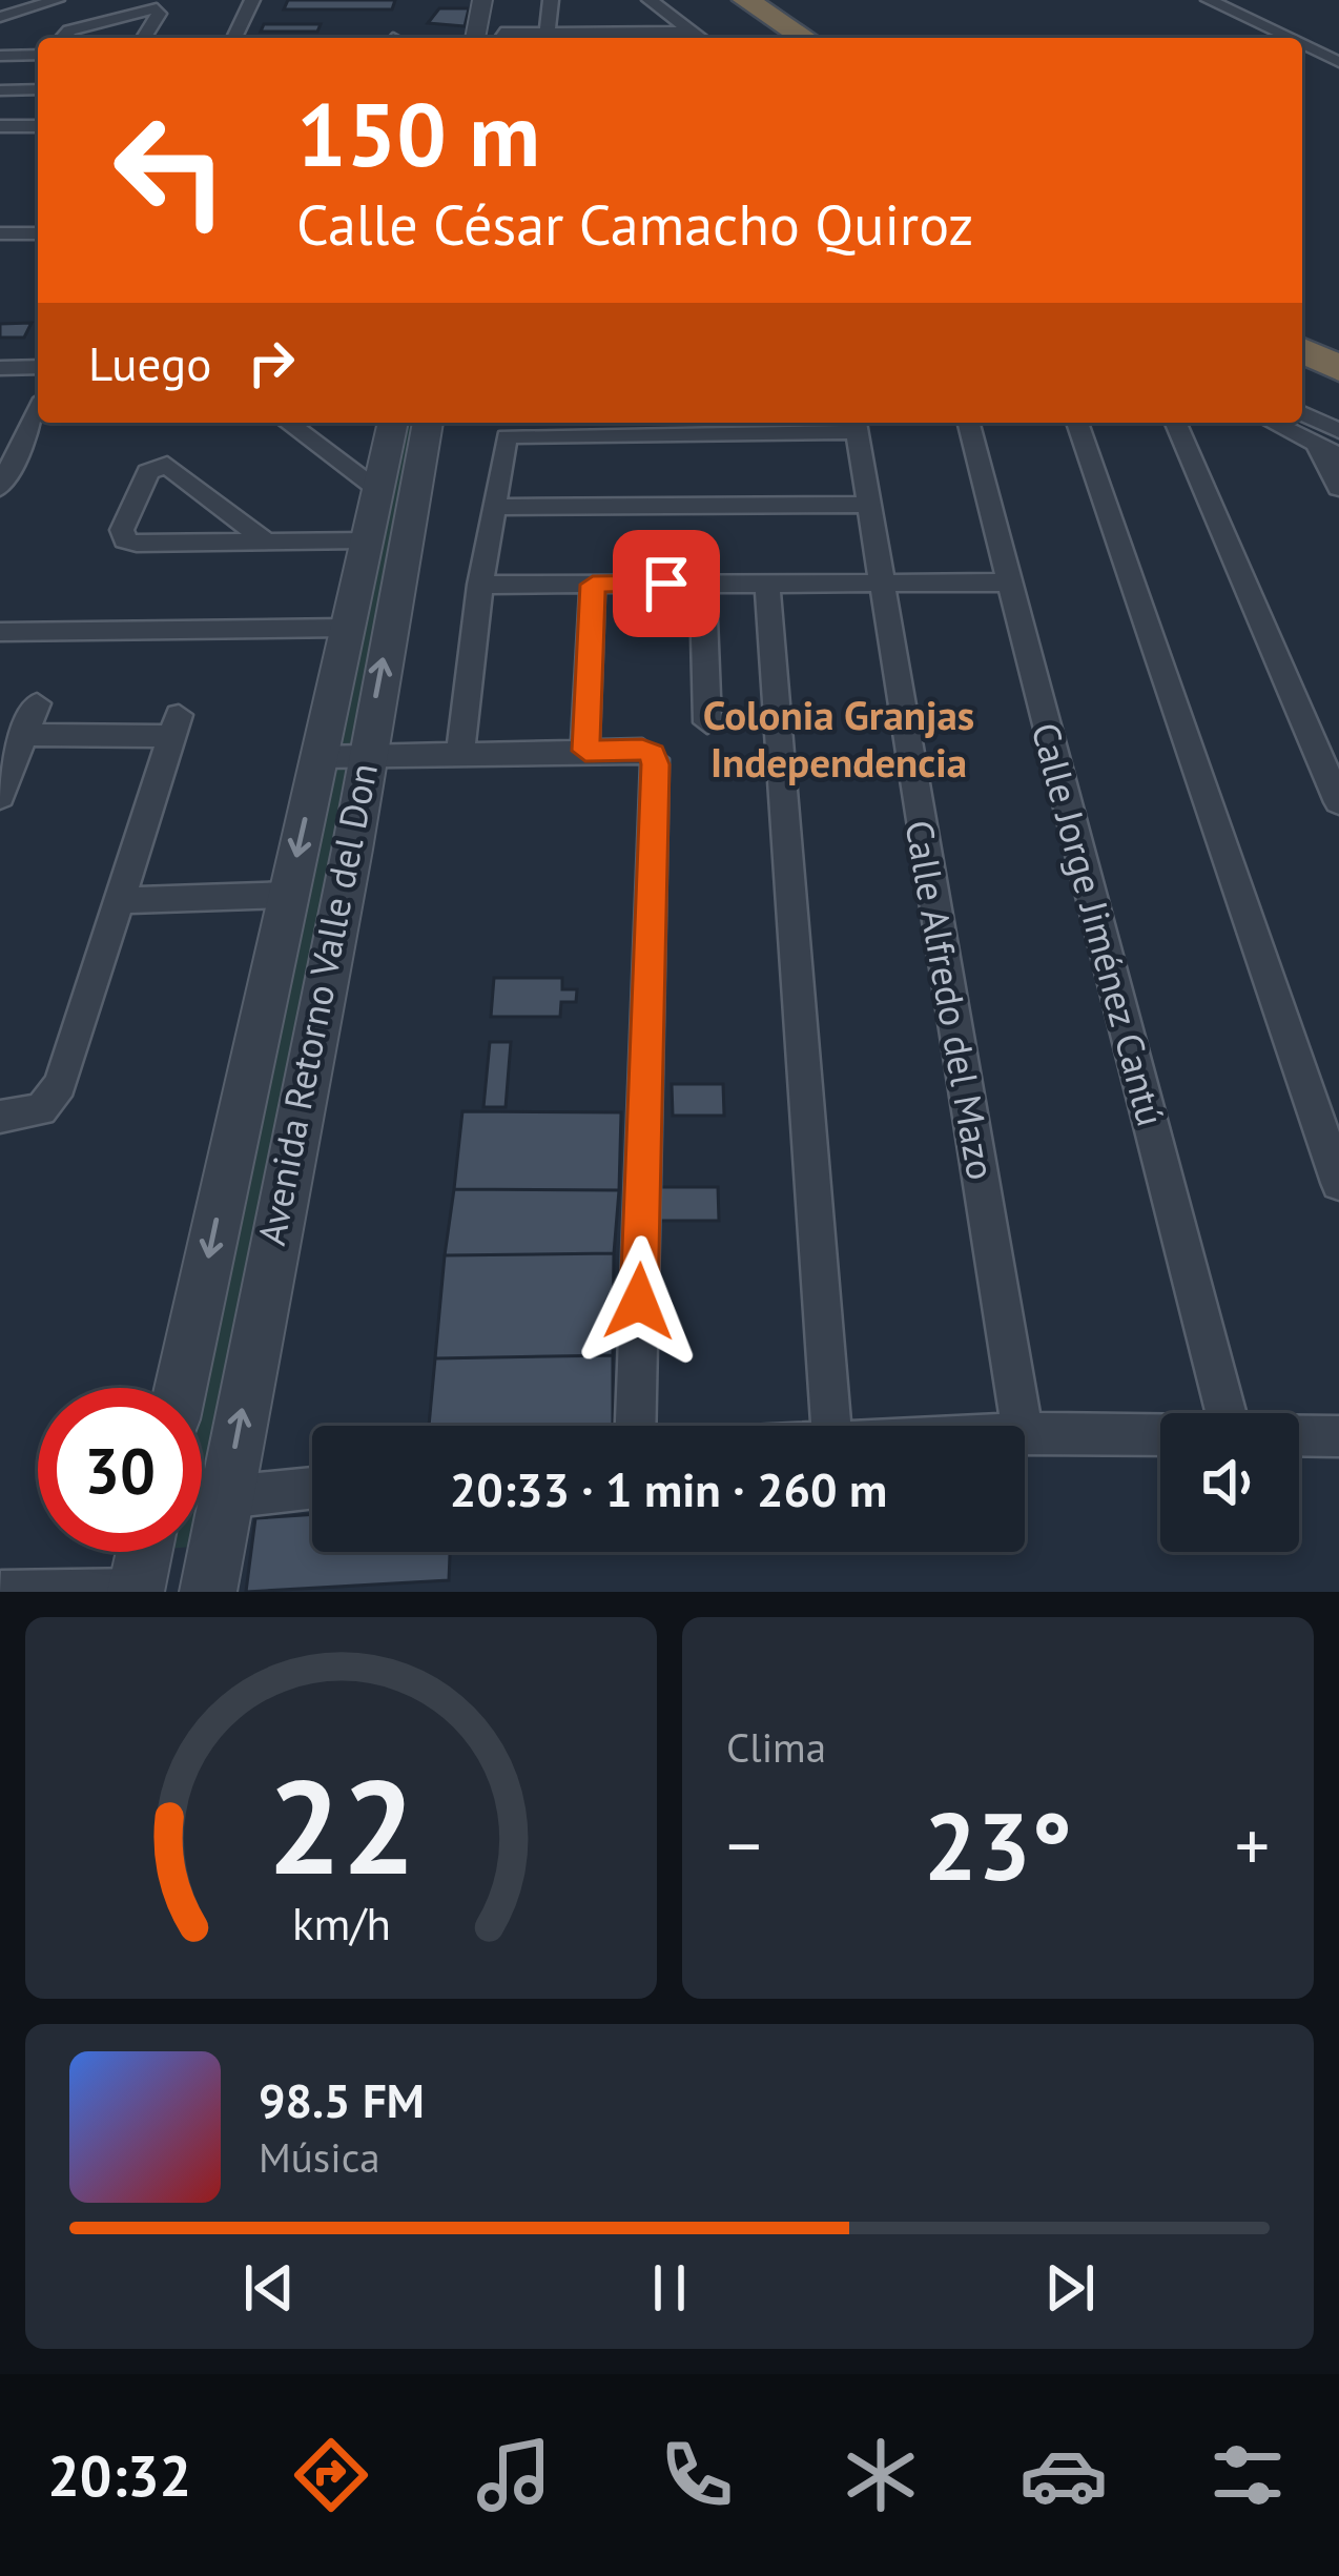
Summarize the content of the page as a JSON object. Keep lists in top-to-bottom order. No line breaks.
{"streets":{"street":["Calle Jorge Jiménez Cantú","Calle Alfredo del Mazo","Avenida Retorno Valle del Don"]},"districts":["Colonia Granjas Independencia"],"page":{"turn":["150 m","Calle César Camacho Quiroz"],"then":"Luego","limit":"30","trip":"20:33 · 1 min · 260 m","tile":"Clima","heat":["−","23°","+"],"song":["98.5 FM","Música"],"tabs":"20:32","gauge":["22","km/h"]}}
